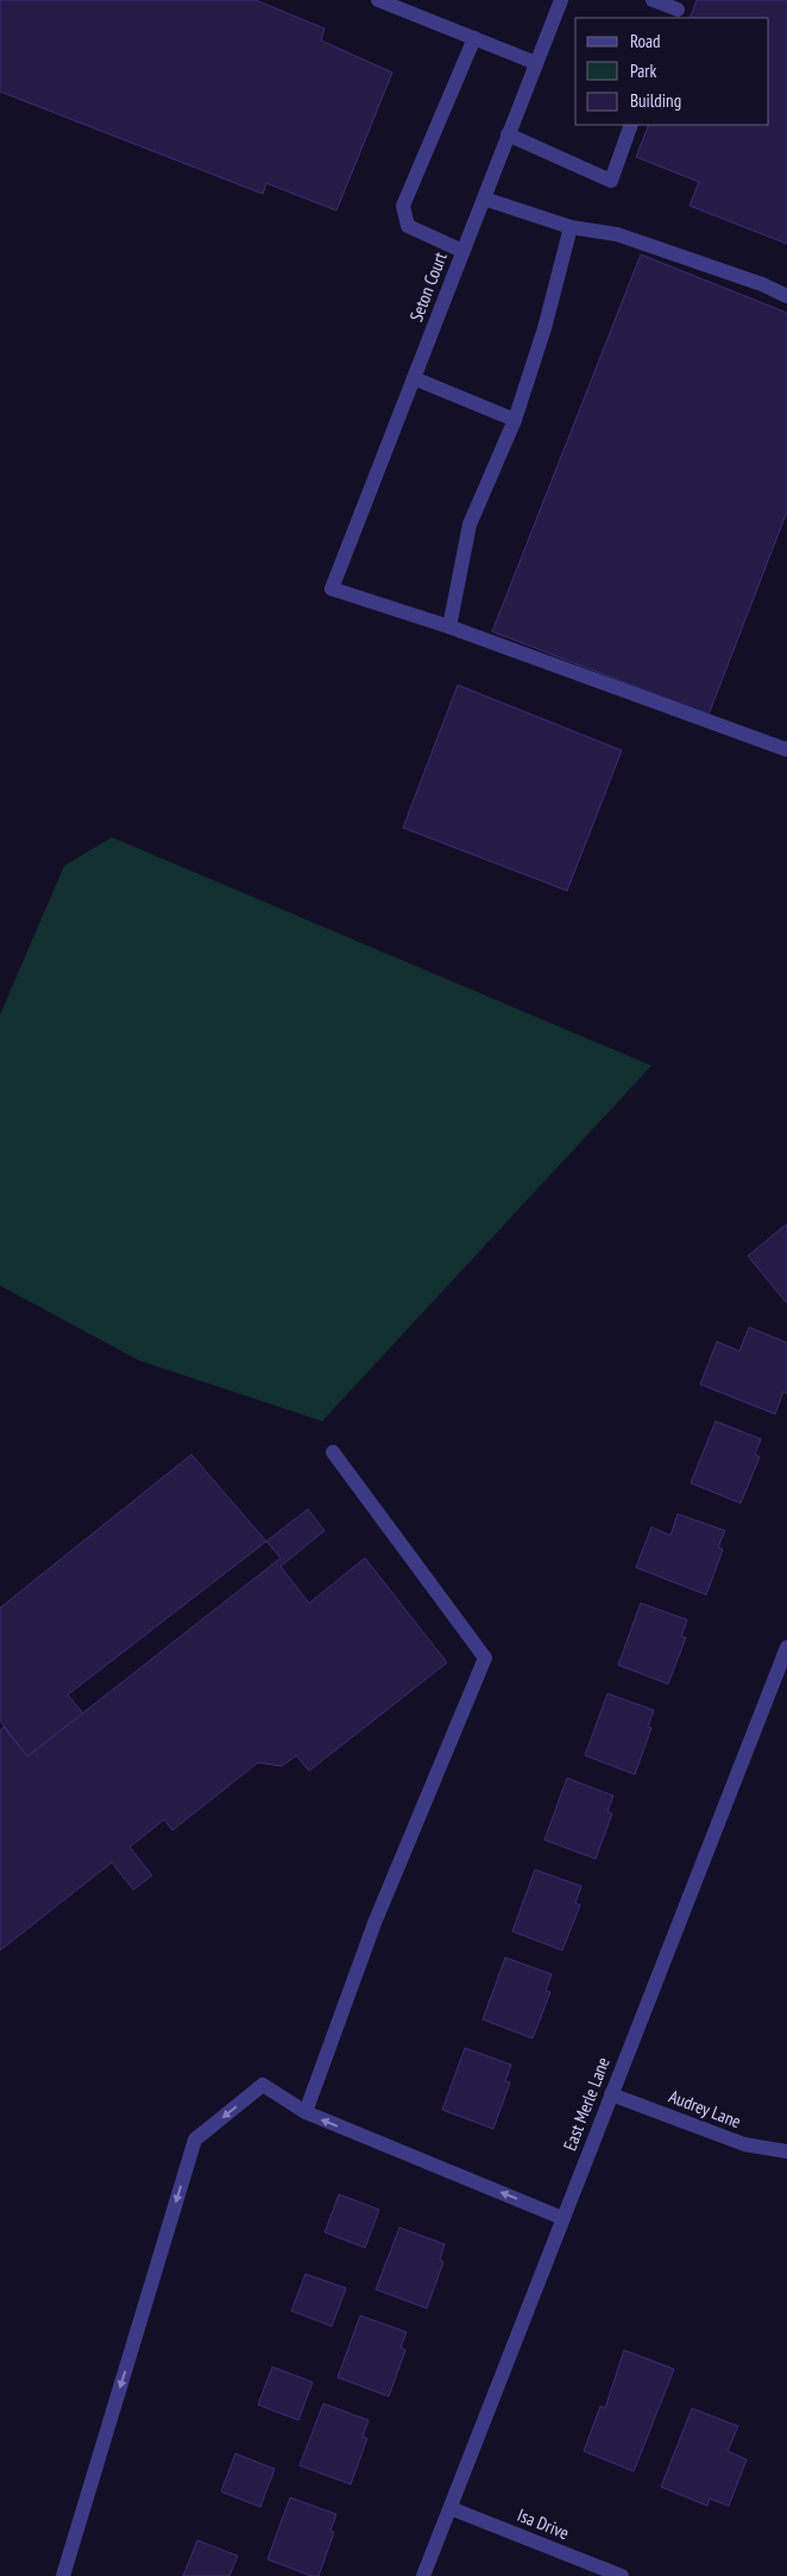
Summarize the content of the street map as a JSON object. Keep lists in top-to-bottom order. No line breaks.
{"streets":{"street":["Seton Court","East Merle Lane","Audrey Lane","Isa Drive"]},"crossings":[["East Merle Lane","Audrey Lane"],["East Merle Lane","Isa Drive"]],"legend":["Road","Park","Building"]}
